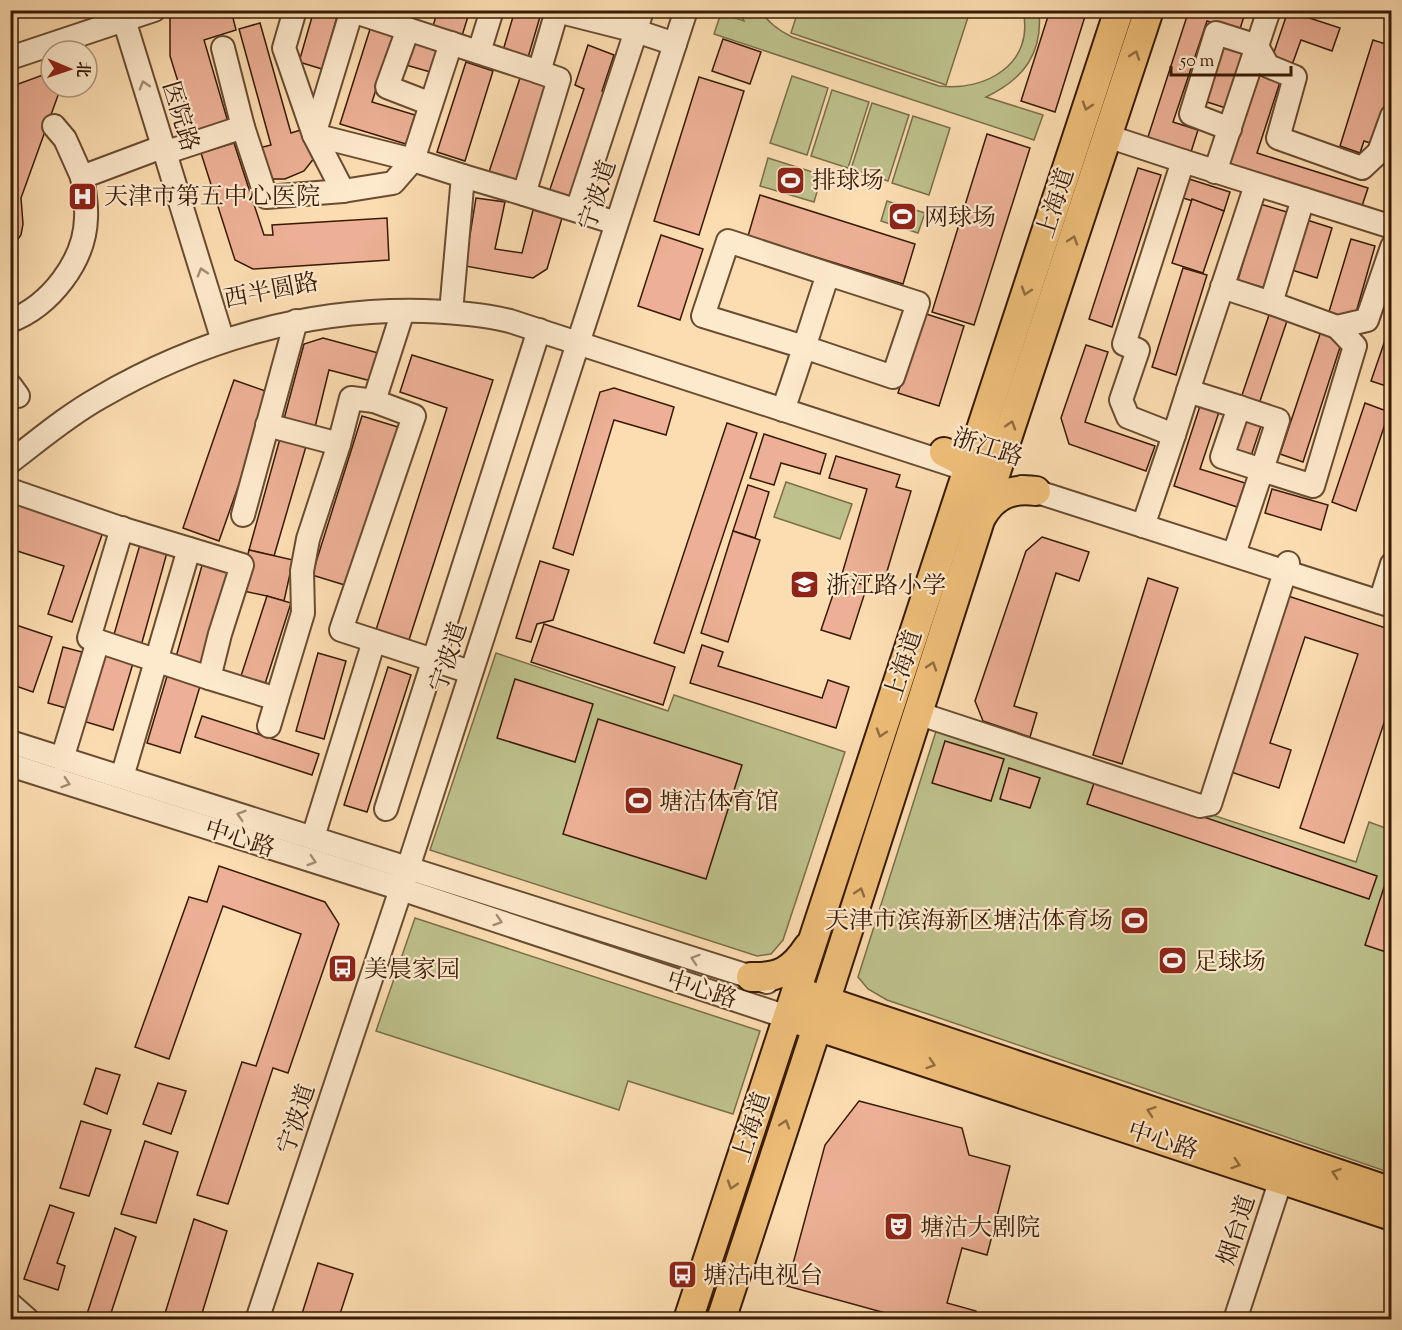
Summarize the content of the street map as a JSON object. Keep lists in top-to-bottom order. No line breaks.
{"streets":{"main road":["上海道","中心路"],"street":["医院路","宁波道","西半圆路","浙江路","烟台道"]},"crossings":[["医院路","西半圆路"],["宁波道","西半圆路"],["宁波道","浙江路"],["宁波道","中心路"],["上海道","浙江路"],["上海道","中心路"],["西半圆路","浙江路"],["中心路","烟台道"]],"places":{"sports":["排球场","网球场","塘沽体育馆","天津市滨海新区塘沽体育场","足球场"],"hospital":["天津市第五中心医院"],"school or university":["浙江路小学"],"bus stop":["美晨家园","塘沽电视台"],"theatre":["塘沽大剧院"]},"scale_bar":"50 m","north":"right"}
